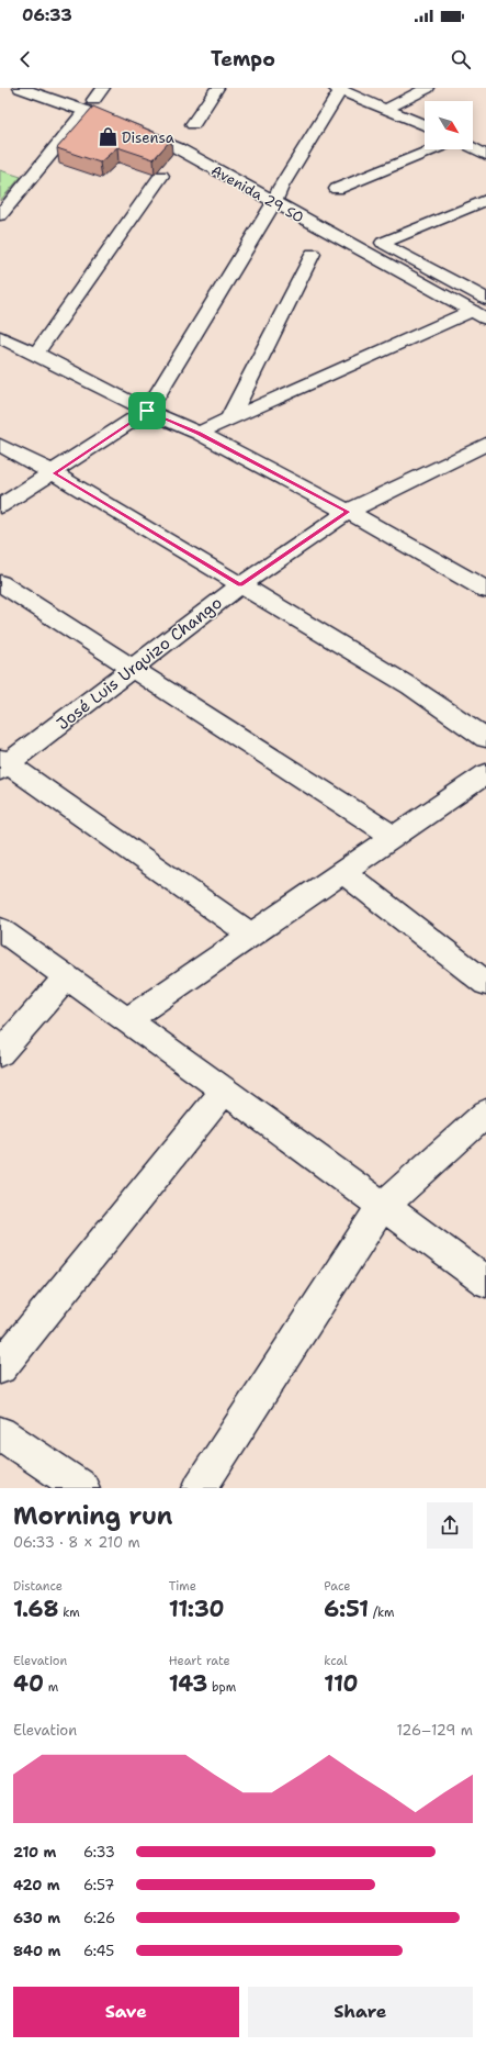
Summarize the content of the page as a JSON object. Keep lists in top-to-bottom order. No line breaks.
{"streets":{"street":["Avenida 29 SO","José Luis Urquizo Chango"]},"places":{"shop":["Disensa"]},"north":"bottom right","page":{"status":"06:33","header":"Tempo","heading":["Morning run","06:33 · 8 × 210 m"],"stats":[["Distance","1.68 km"],["Time","11:30"],["Pace","6:51 /km"],["Elevation","40 m"],["Heart rate","143 bpm"],["kcal","110"]],"chart":["Elevation","126–129 m"],"list":[{"name":"210 m","note":"6:33"},{"name":"420 m","note":"6:57"},{"name":"630 m","note":"6:26"},{"name":"840 m","note":"6:45"}],"buttons":["Save","Share"]}}
